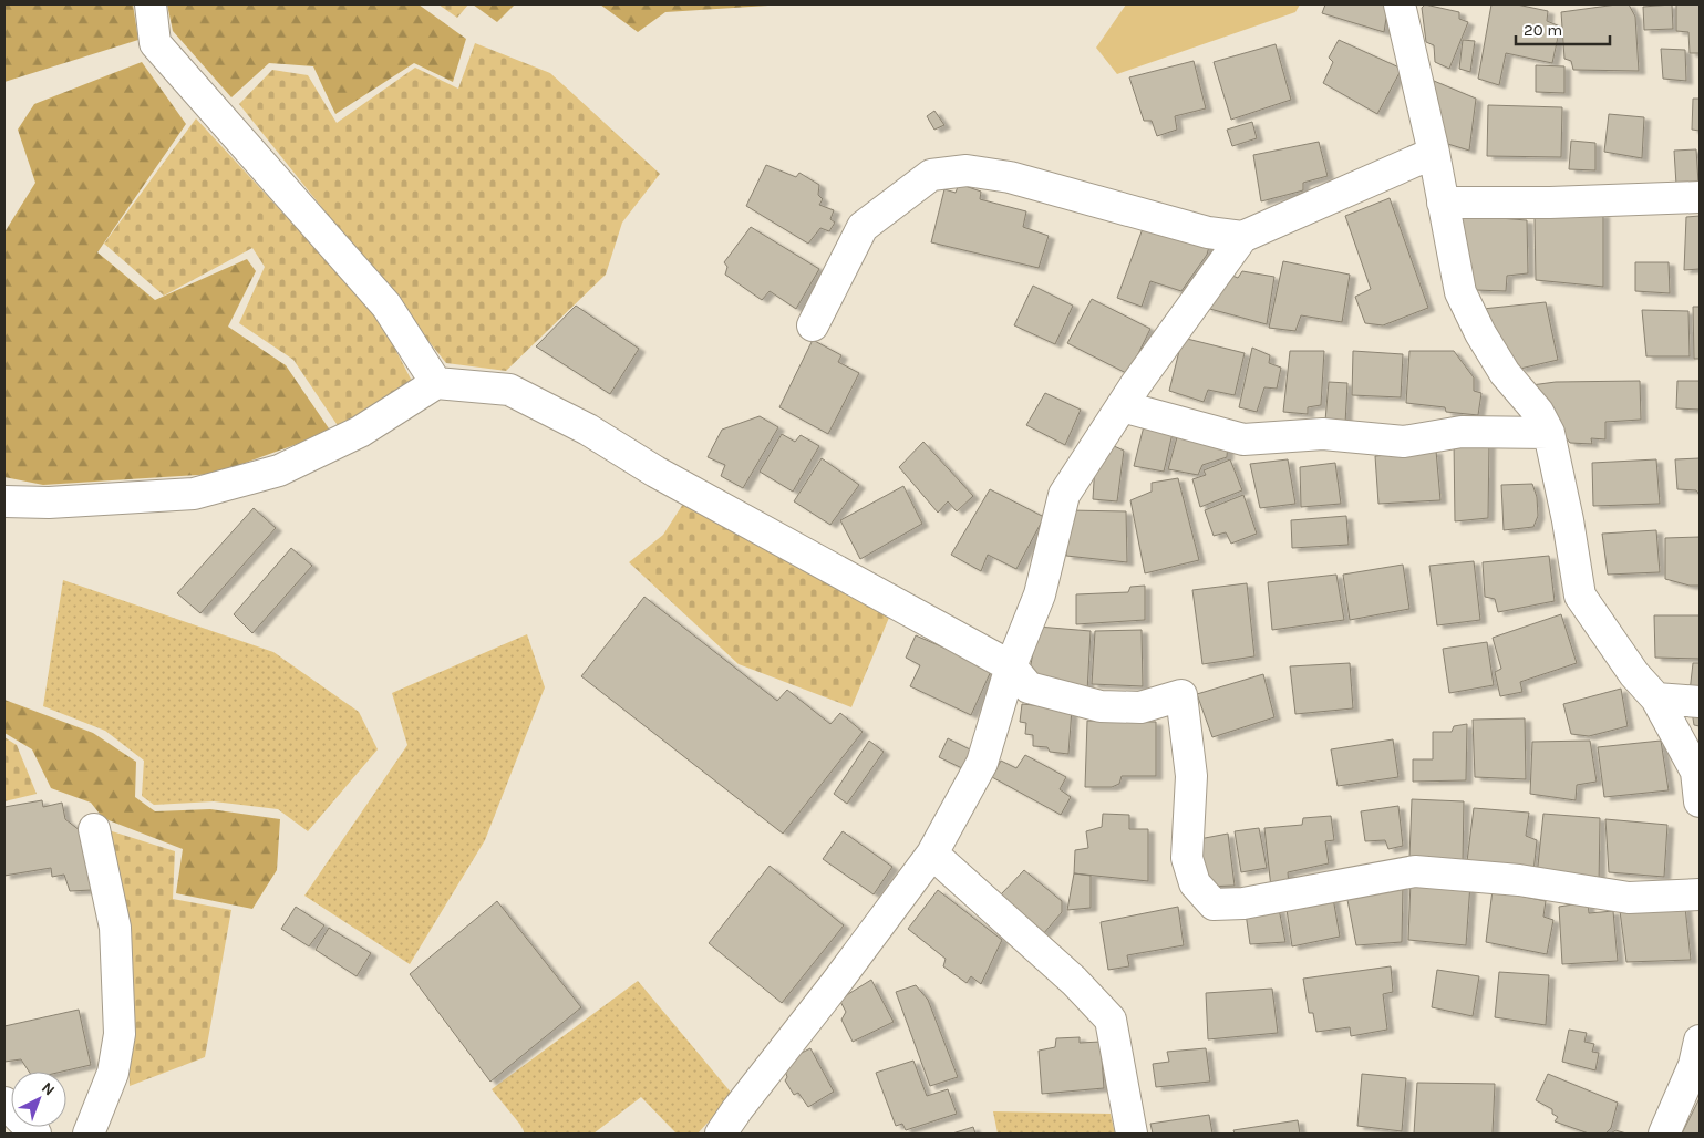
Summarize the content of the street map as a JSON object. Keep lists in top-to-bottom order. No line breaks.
{"scale_bar":"20 m","north":"top right"}
